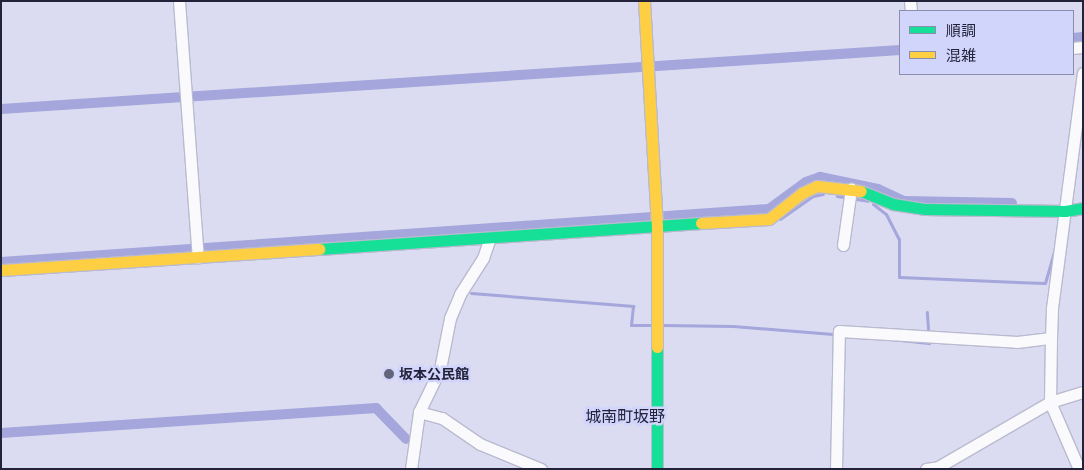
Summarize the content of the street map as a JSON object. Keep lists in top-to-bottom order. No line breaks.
{"districts":["城南町坂野"],"places":["坂本公民館"],"legend":["順調","混雑"]}
